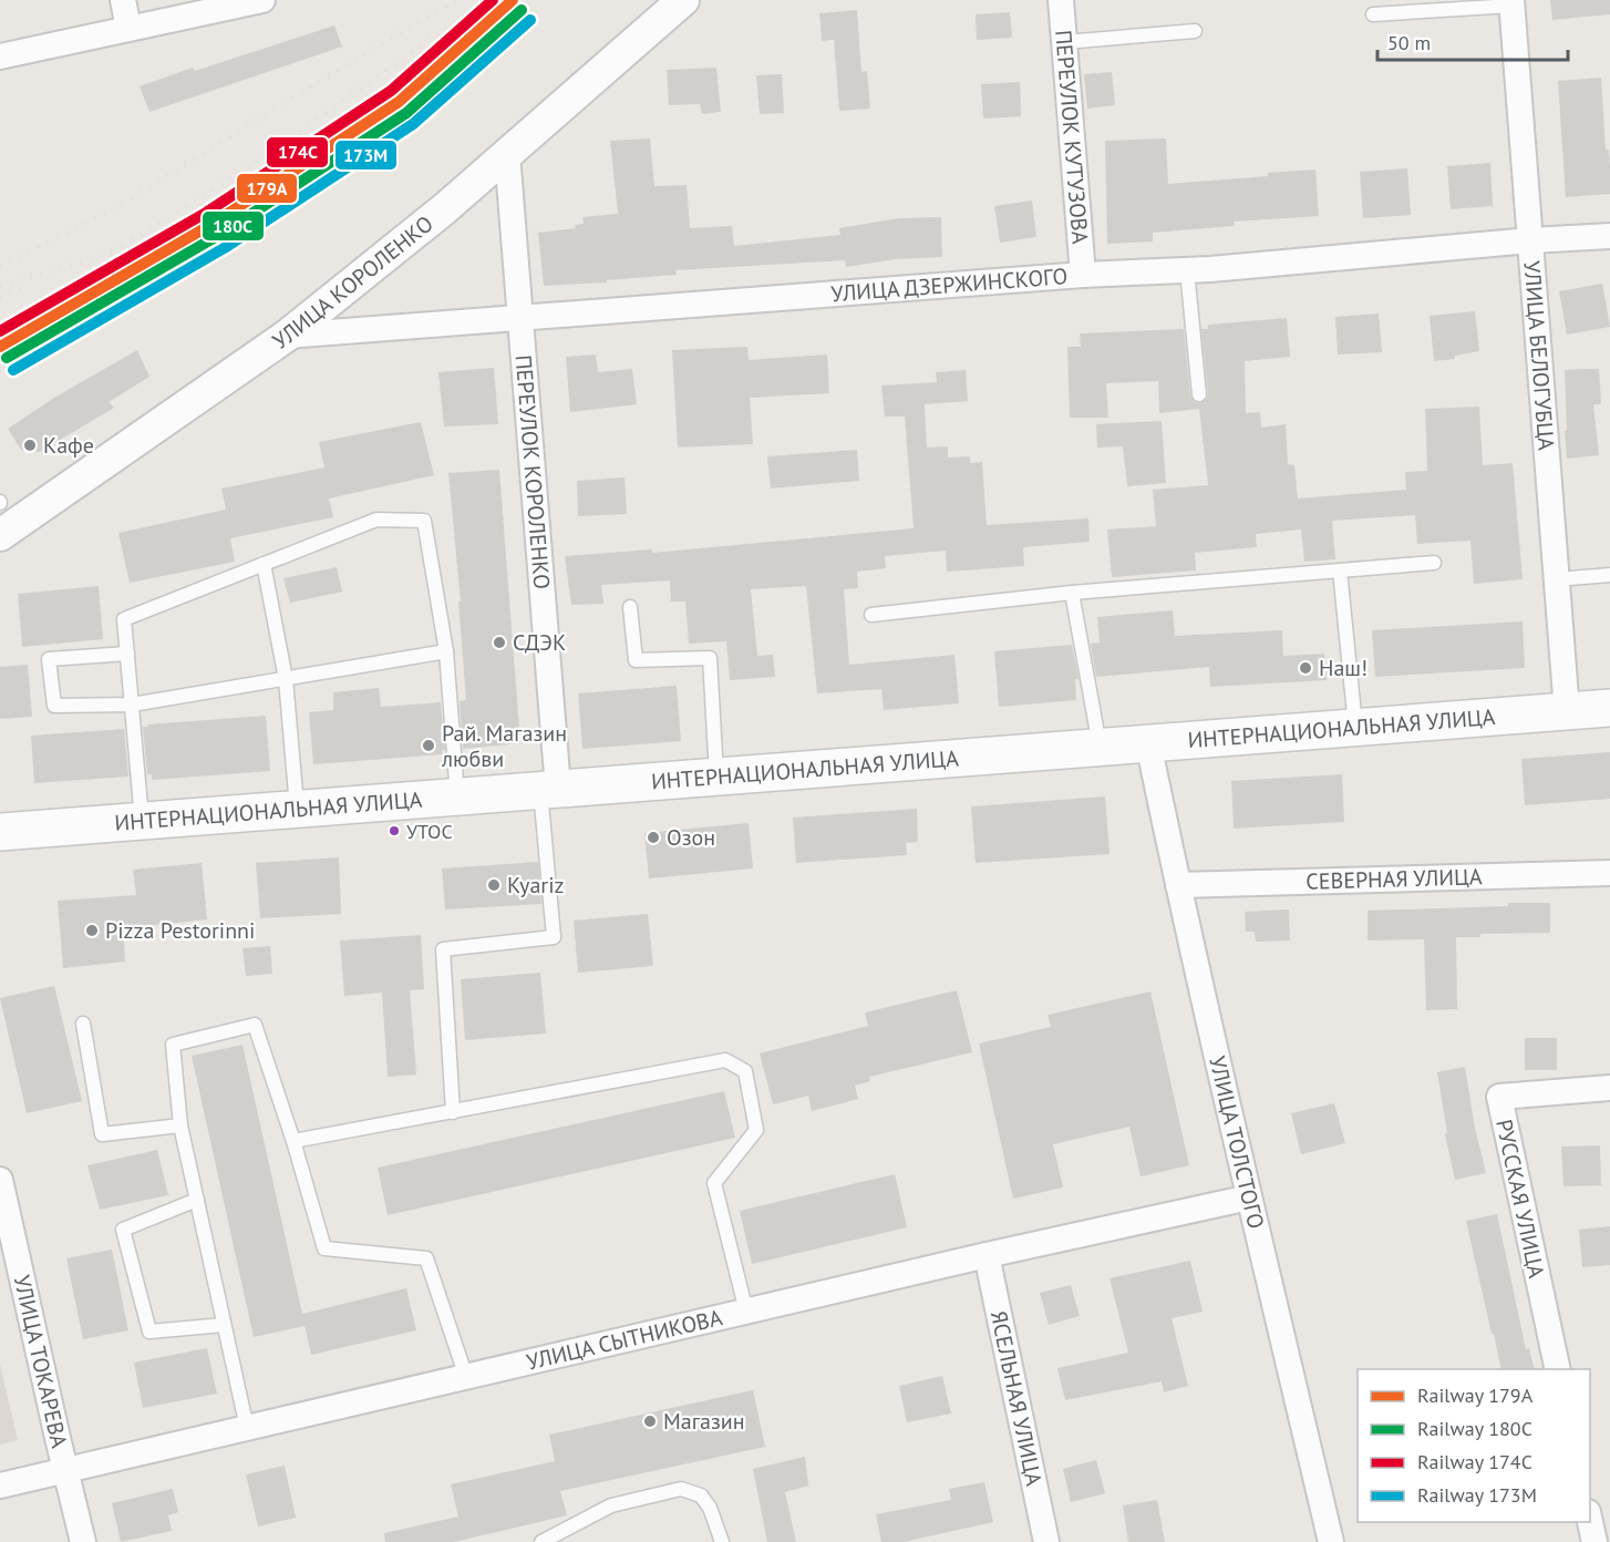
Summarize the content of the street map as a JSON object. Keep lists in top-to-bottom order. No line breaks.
{"streets":{"main road":["ИНТЕРНАЦИОНАЛЬНАЯ УЛИЦА"],"street":["ПЕРЕУЛОК КУТУЗОВА","УЛИЦА КОРОЛЕНКО","УЛИЦА ДЗЕРЖИНСКОГО","УЛИЦА БЕЛОГУБЦА","ПЕРЕУЛОК КОРОЛЕНКО","СЕВЕРНАЯ УЛИЦА","УЛИЦА ТОЛСТОГО","РУССКАЯ УЛИЦА","УЛИЦА СЫТНИКОВА","УЛИЦА ТОКАРЕВА","ЯСЕЛЬНАЯ УЛИЦА"]},"crossings":[["ПЕРЕУЛОК КУТУЗОВА","УЛИЦА ДЗЕРЖИНСКОГО"],["УЛИЦА КОРОЛЕНКО","УЛИЦА ДЗЕРЖИНСКОГО"],["УЛИЦА КОРОЛЕНКО","ПЕРЕУЛОК КОРОЛЕНКО"],["УЛИЦА ДЗЕРЖИНСКОГО","УЛИЦА БЕЛОГУБЦА"],["УЛИЦА ДЗЕРЖИНСКОГО","ПЕРЕУЛОК КОРОЛЕНКО"],["УЛИЦА БЕЛОГУБЦА","ИНТЕРНАЦИОНАЛЬНАЯ УЛИЦА"],["ПЕРЕУЛОК КОРОЛЕНКО","ИНТЕРНАЦИОНАЛЬНАЯ УЛИЦА"],["ИНТЕРНАЦИОНАЛЬНАЯ УЛИЦА","УЛИЦА ТОЛСТОГО"],["СЕВЕРНАЯ УЛИЦА","УЛИЦА ТОЛСТОГО"],["УЛИЦА ТОЛСТОГО","УЛИЦА СЫТНИКОВА"],["УЛИЦА СЫТНИКОВА","УЛИЦА ТОКАРЕВА"],["УЛИЦА СЫТНИКОВА","ЯСЕЛЬНАЯ УЛИЦА"]],"places":["Кафе","СДЭК","Наш!","Рай. Магазин любви","УТОС","Озон","Kyariz","Pizza Pestorinni","Магазин"],"lines":["rail line 179А","rail line 174С","rail line 180С","rail line 173М"],"legend":["Railway 179А","Railway 180С","Railway 174С","Railway 173М"],"scale_bar":"50 m"}
